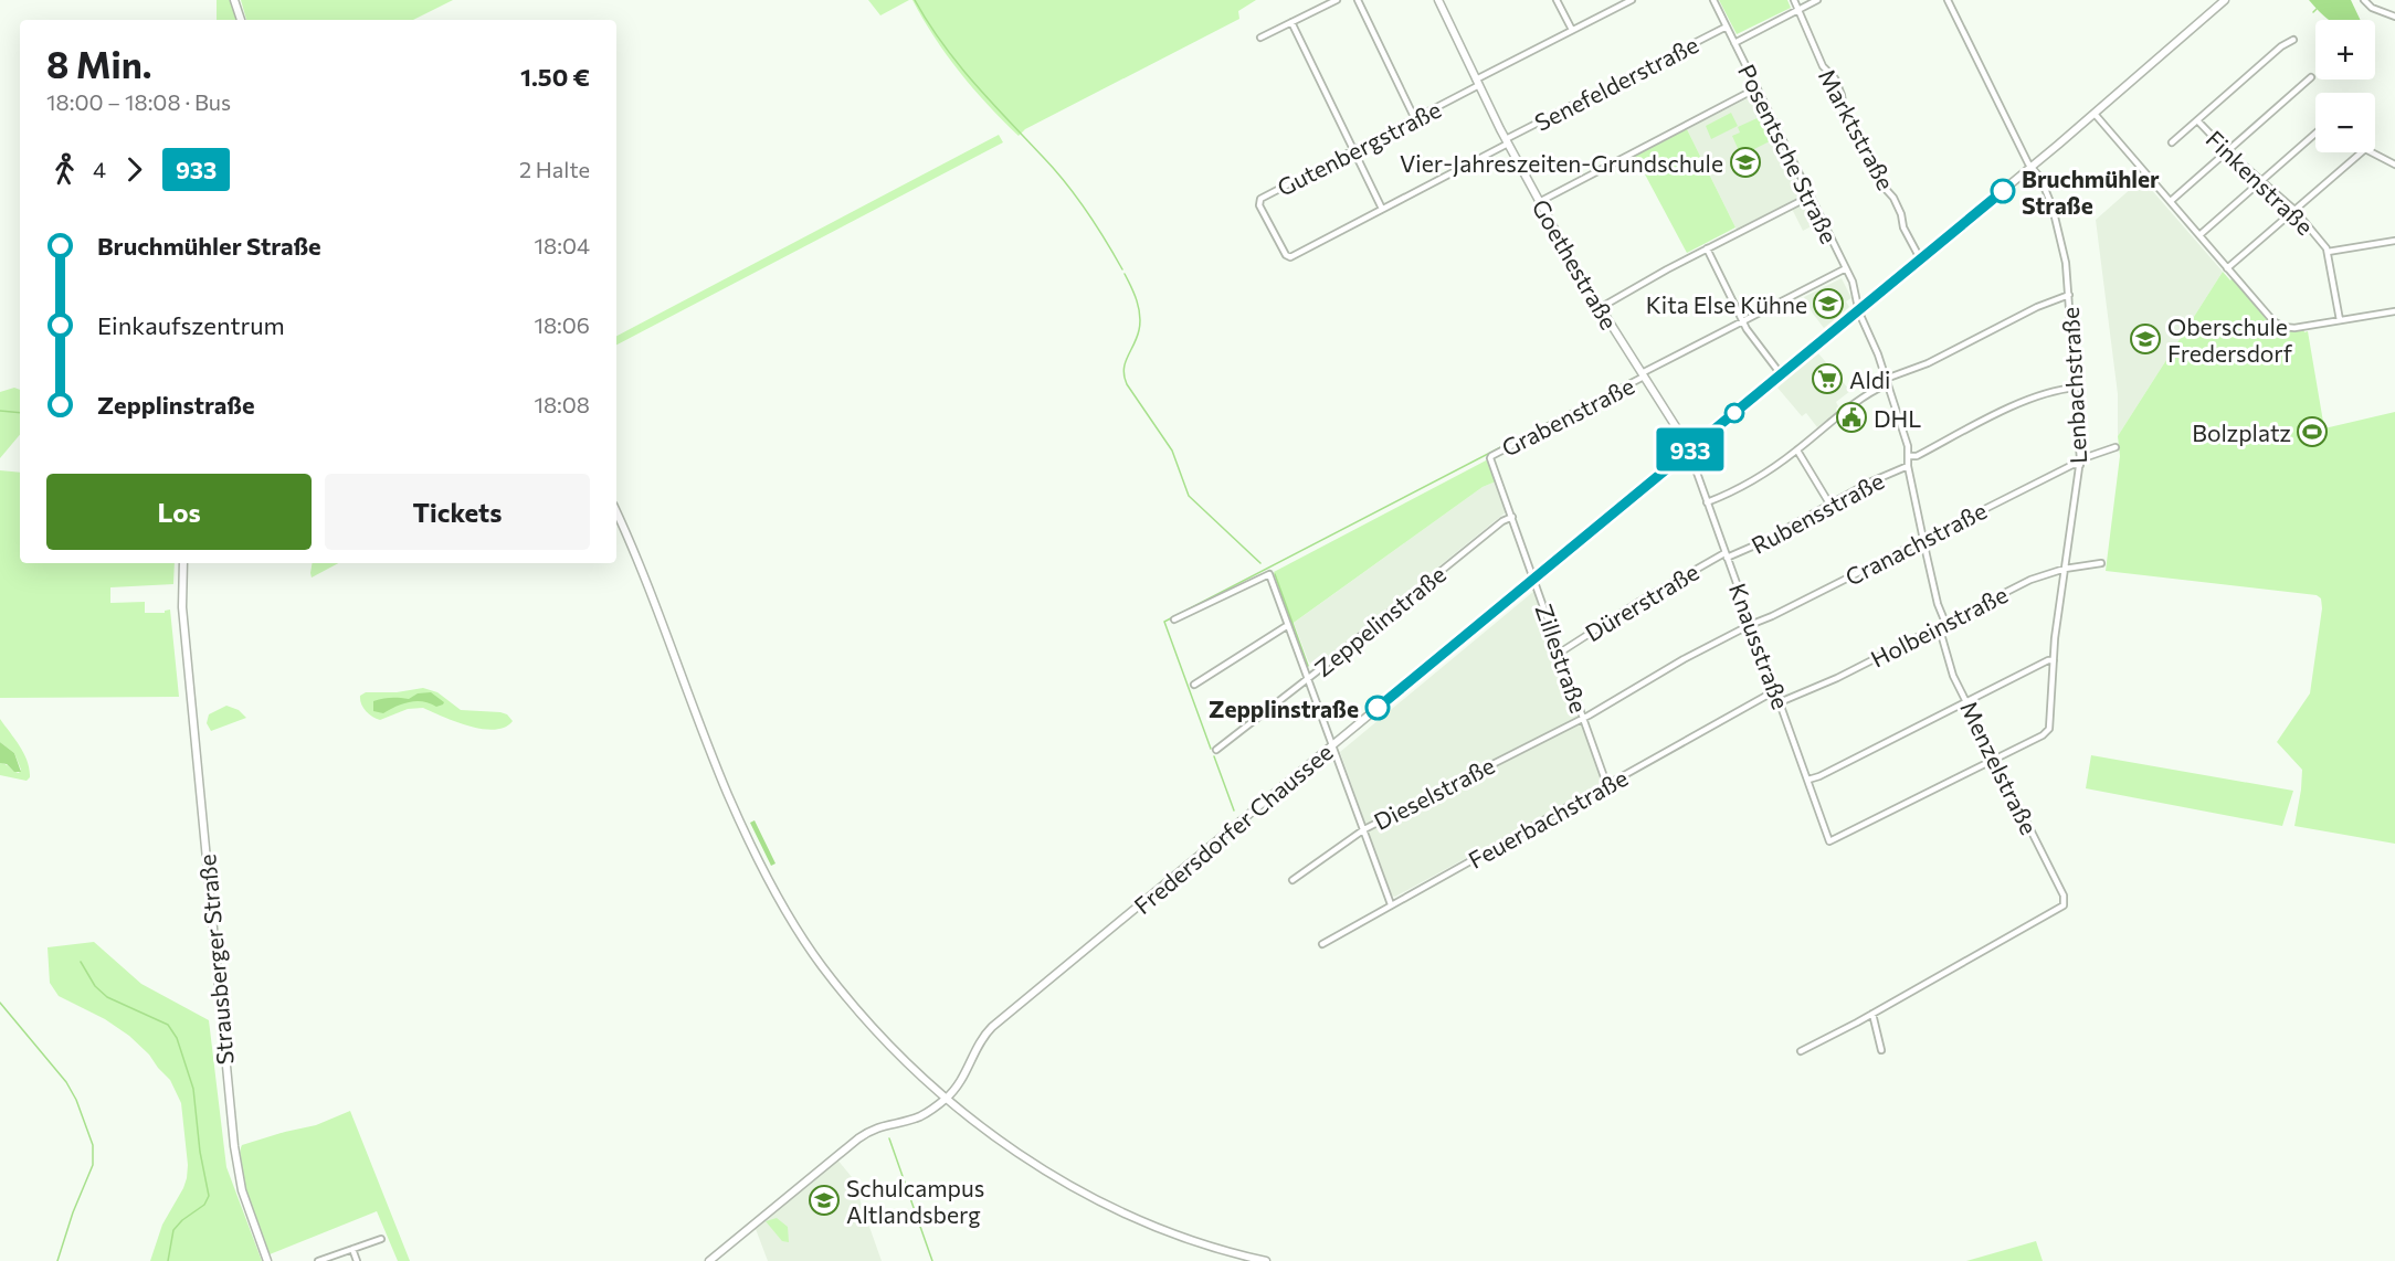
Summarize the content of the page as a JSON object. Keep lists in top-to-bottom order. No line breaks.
{"streets":{"main road":["Goethestraße","Fredersdorfer Chaussee","Strausberger Straße"],"street":["Senefelderstraße","Marktstraße","Gutenbergstraße","Posentsche Straße","Finkenstraße","Lenbachstraße","Grabenstraße","Rubensstraße","Cranachstraße","Dürerstraße","Zeppelinstraße","Holbeinstraße","Knausstraße","Zillestraße","Menzelstraße","Dieselstraße","Feuerbachstraße"]},"crossings":[["Senefelderstraße","Gutenbergstraße"],["Senefelderstraße","Posentsche Straße"],["Senefelderstraße","Goethestraße"],["Marktstraße","Fredersdorfer Chaussee"],["Gutenbergstraße","Goethestraße"],["Posentsche Straße","Grabenstraße"],["Posentsche Straße","Fredersdorfer Chaussee"],["Goethestraße","Grabenstraße"],["Goethestraße","Knausstraße"],["Goethestraße","Fredersdorfer Chaussee"],["Lenbachstraße","Rubensstraße"],["Lenbachstraße","Cranachstraße"],["Lenbachstraße","Holbeinstraße"],["Lenbachstraße","Knausstraße"],["Lenbachstraße","Menzelstraße"],["Lenbachstraße","Fredersdorfer Chaussee"],["Grabenstraße","Zillestraße"],["Rubensstraße","Dürerstraße"],["Rubensstraße","Knausstraße"],["Cranachstraße","Knausstraße"],["Cranachstraße","Zillestraße"],["Cranachstraße","Dieselstraße"],["Dürerstraße","Knausstraße"],["Dürerstraße","Zillestraße"],["Zeppelinstraße","Zillestraße"],["Holbeinstraße","Knausstraße"],["Holbeinstraße","Menzelstraße"],["Knausstraße","Menzelstraße"],["Knausstraße","Feuerbachstraße"],["Knausstraße","Fredersdorfer Chaussee"],["Zillestraße","Dieselstraße"],["Zillestraße","Feuerbachstraße"],["Zillestraße","Fredersdorfer Chaussee"]],"places":{"school or university":["Vier-Jahreszeiten-Grundschule","Kita Else Kühne","Oberschule Fredersdorf","Schulcampus Altlandsberg"],"other":["Bruchmühler Straße","Zepplinstraße"],"supermarket":["Aldi"],"public building":["DHL"],"sports":["Bolzplatz"]},"lines":["bus line 933"],"page":{"on_map":"933","map_buttons":["+","−"],"heading":["8 Min.","18:00 – 18:08 · Bus","1.50 €"],"legs":["4","933","2 Halte"],"list":[{"name":"Bruchmühler Straße","value":"18:04"},{"name":"Einkaufszentrum","value":"18:06"},{"name":"Zepplinstraße","value":"18:08"}],"buttons":["Los","Tickets"]}}
